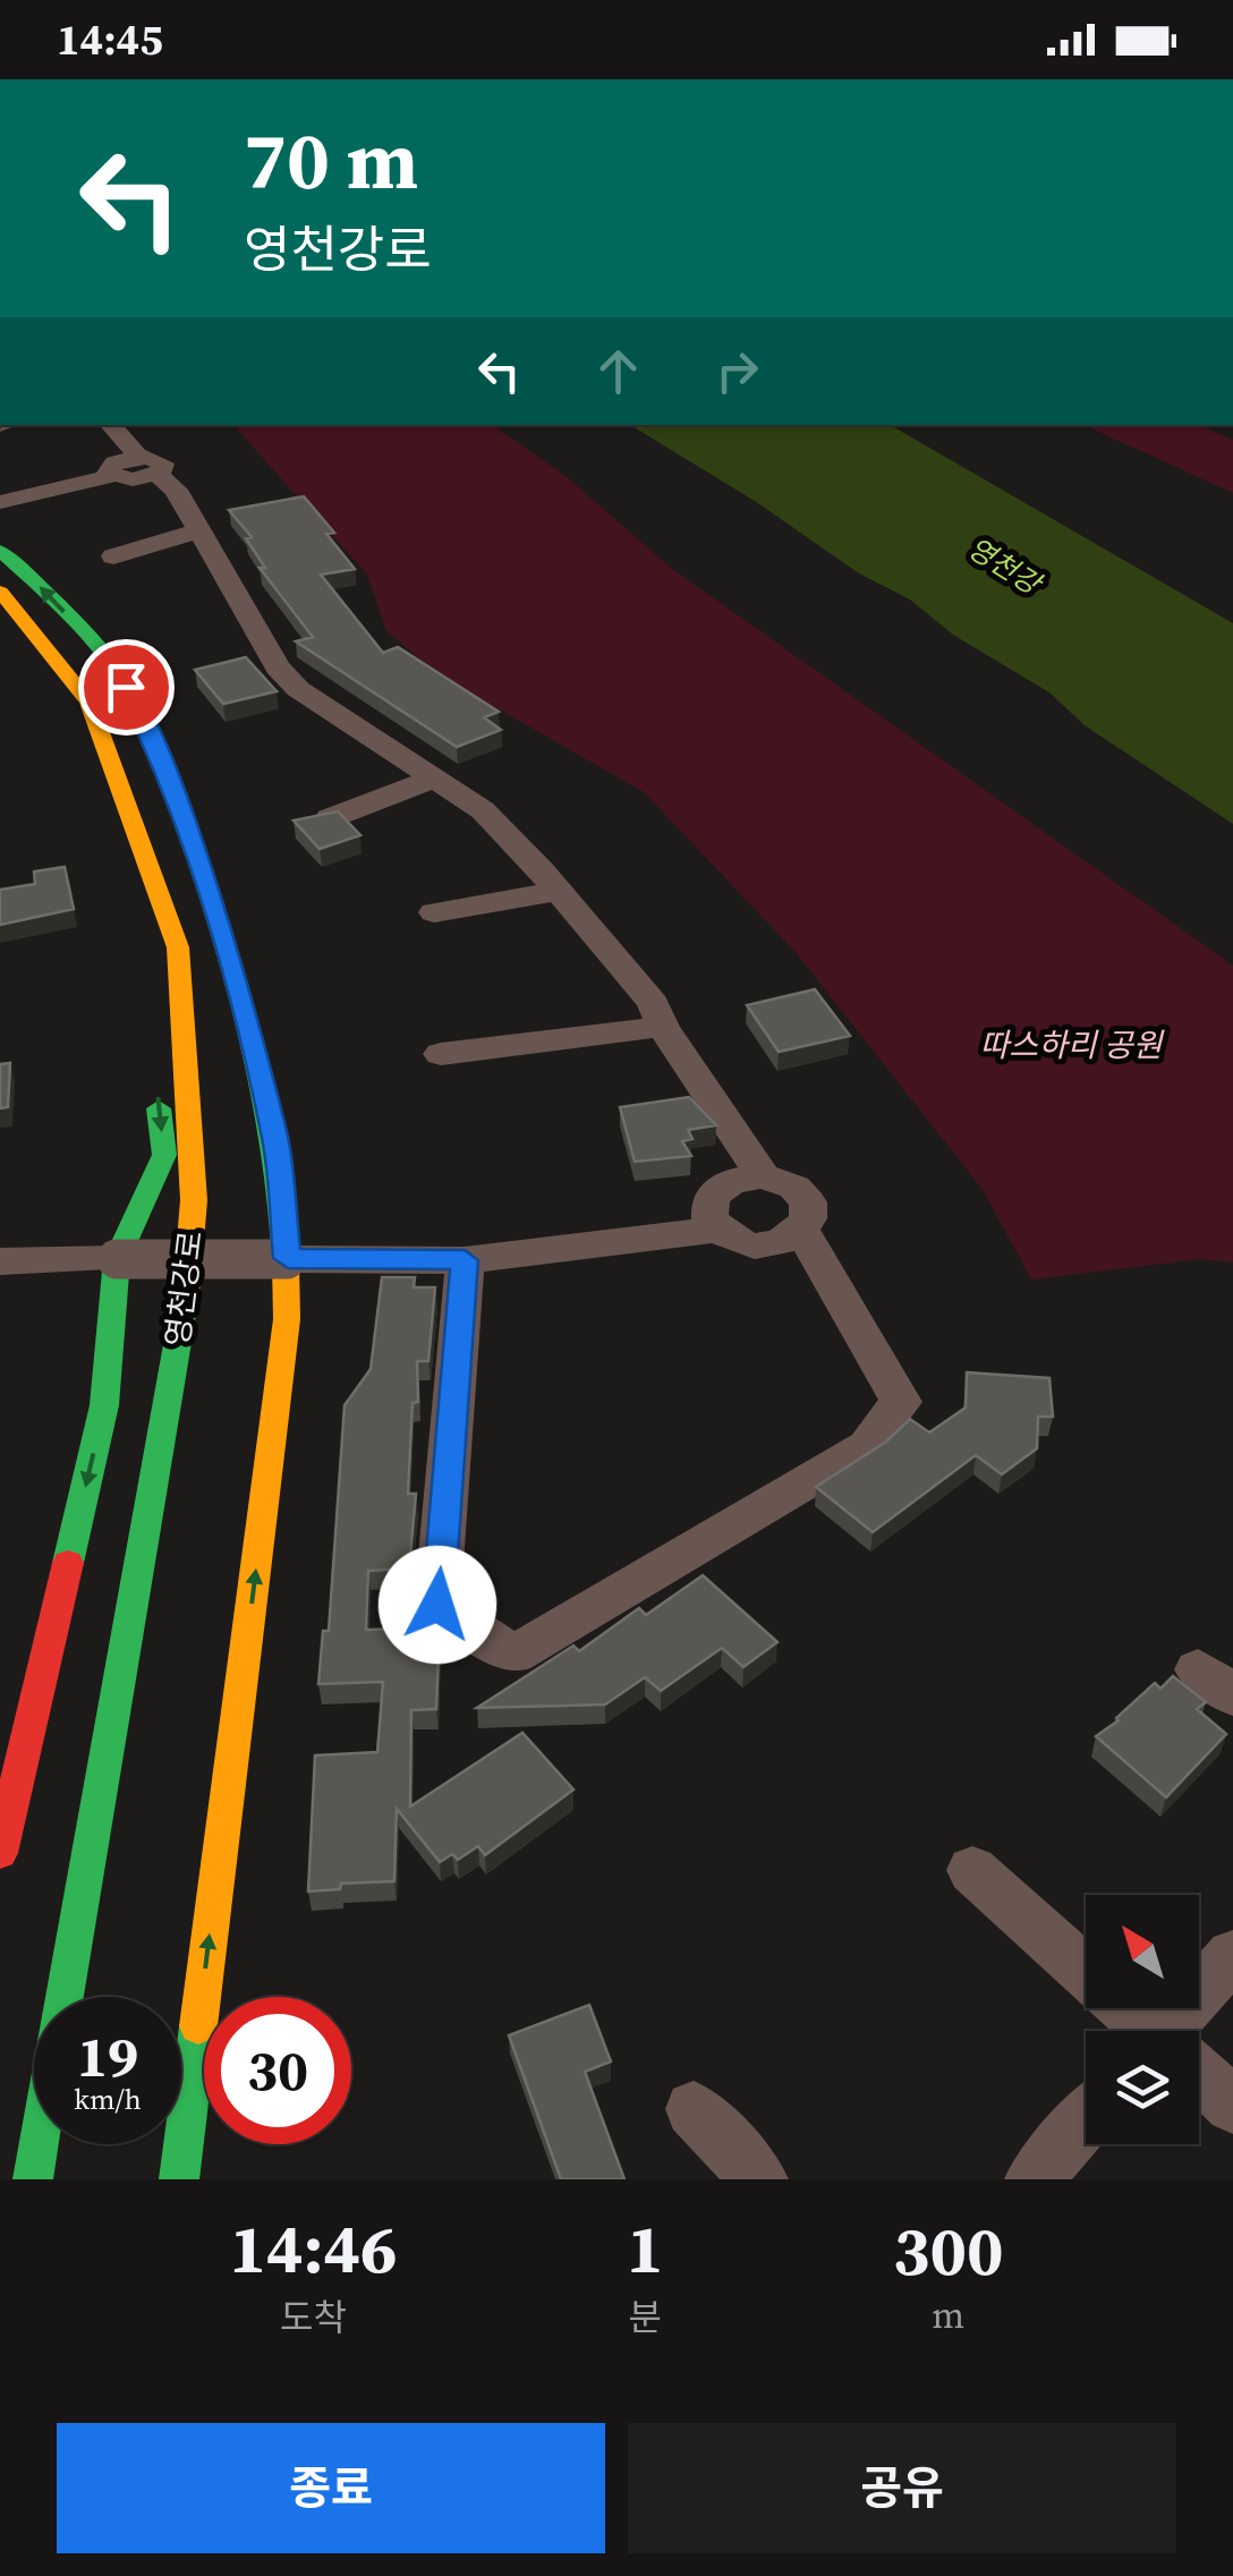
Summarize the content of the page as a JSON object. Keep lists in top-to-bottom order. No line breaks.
{"streets":{"street":["영천강로"]},"water":["영천강"],"parks":["따스하리 공원"],"north":"top left","page":{"status":"14:45","turn":["70 m","영천강로"],"speed":"19 km/h","limit":"30","eta":["14:46","도착","1","분","300","m"],"buttons":["종료","공유"]}}
